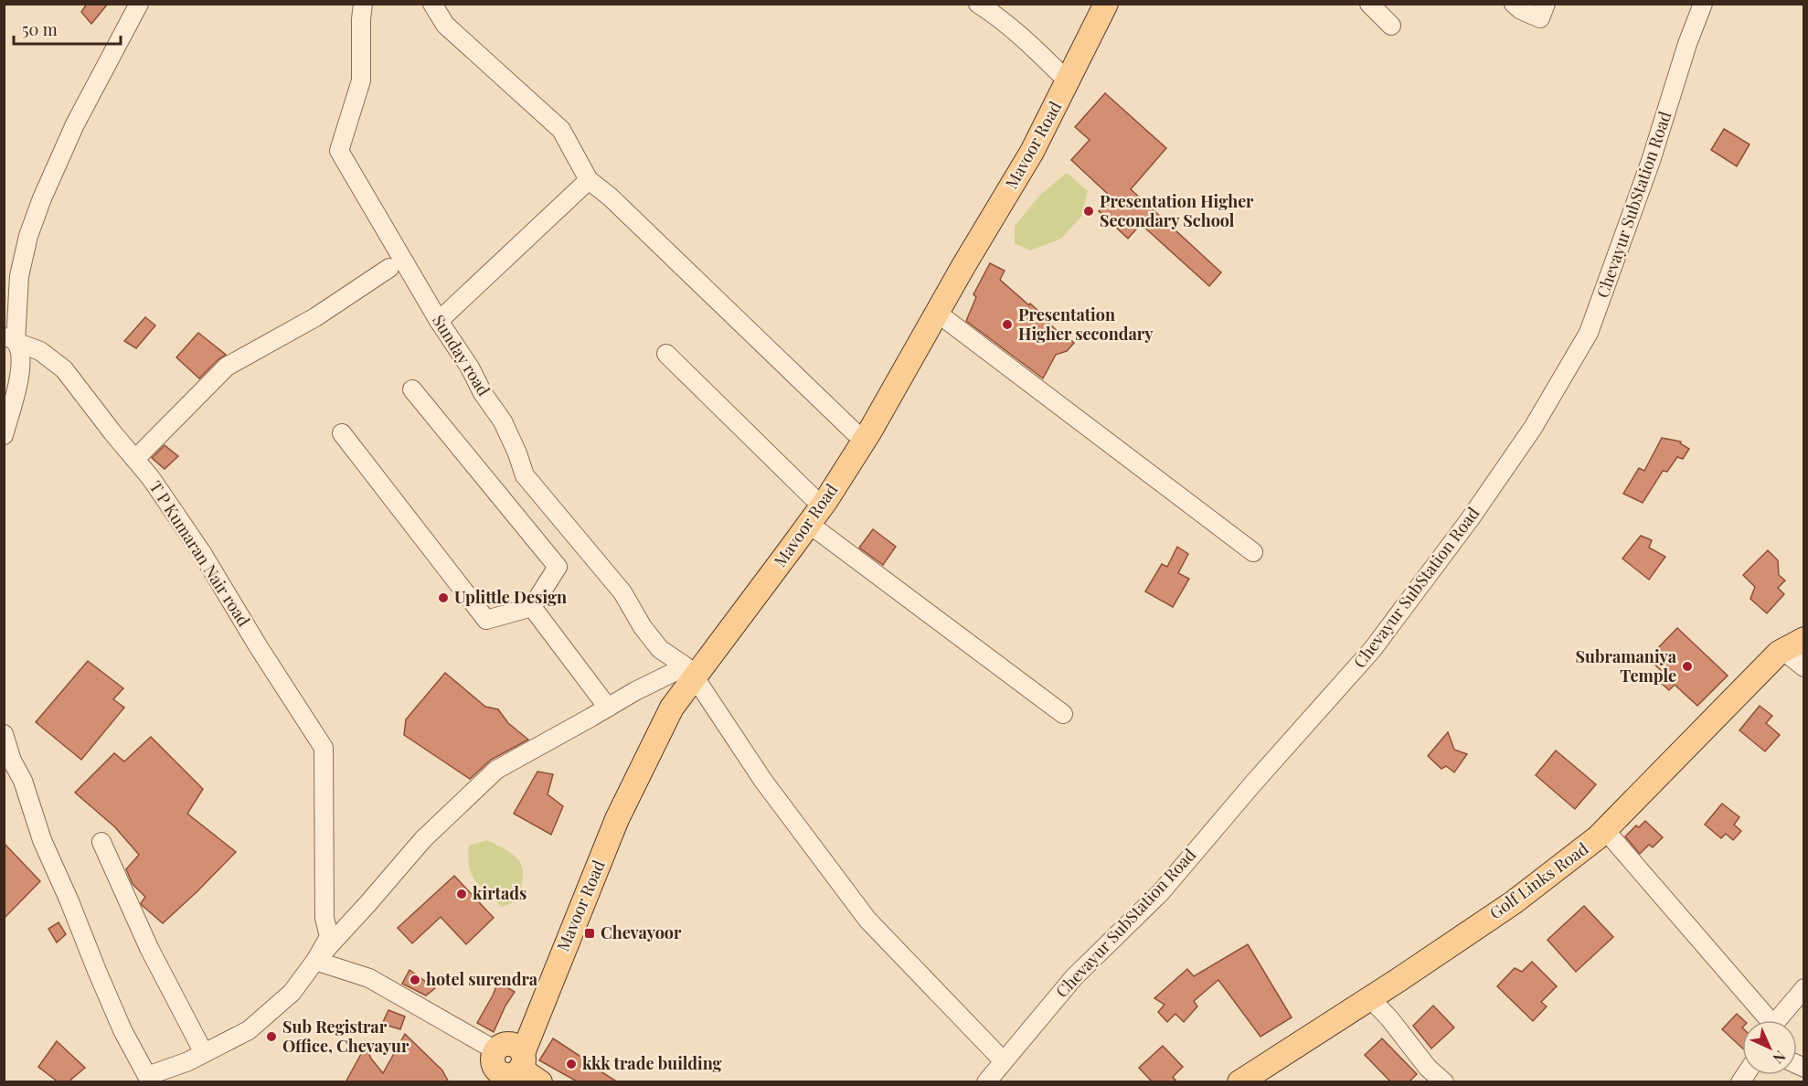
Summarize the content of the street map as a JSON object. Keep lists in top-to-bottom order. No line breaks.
{"streets":{"main road":["Mavoor Road","Golf Links Road"],"street":["Chevayur SubStation Road","Sunday road","T P Kumaran Nair road"]},"crossings":[["Mavoor Road","Sunday road"]],"places":{"other":["Presentation Higher Secondary School","Presentation Higher secondary","Uplittle Design","Subramaniya Temple","kirtads","hotel surendra","Sub Registrar Office, Chevayur","kkk trade building"],"transit":["Chevayoor"]},"scale_bar":"50 m","north":"bottom right"}
